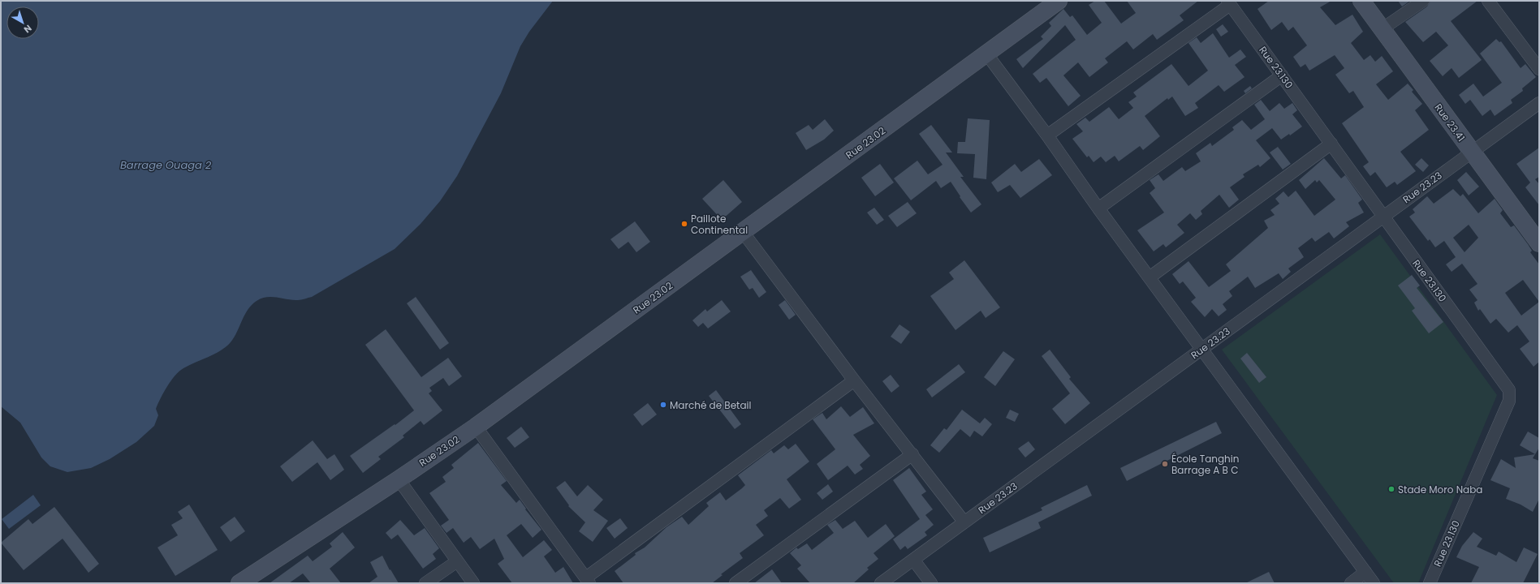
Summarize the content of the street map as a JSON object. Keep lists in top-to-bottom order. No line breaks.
{"streets":{"street":["Rue 23.130","Rue 23.41","Rue 23.02","Rue 23.23"]},"crossings":[["Rue 23.130","Rue 23.23"],["Rue 23.41","Rue 23.23"]],"water":["Barrage Ouaga 2"],"places":["Paillote Continental","Marché de Betail","École Tanghin Barrage A B C","Stade Moro Naba"],"north":"bottom right"}
